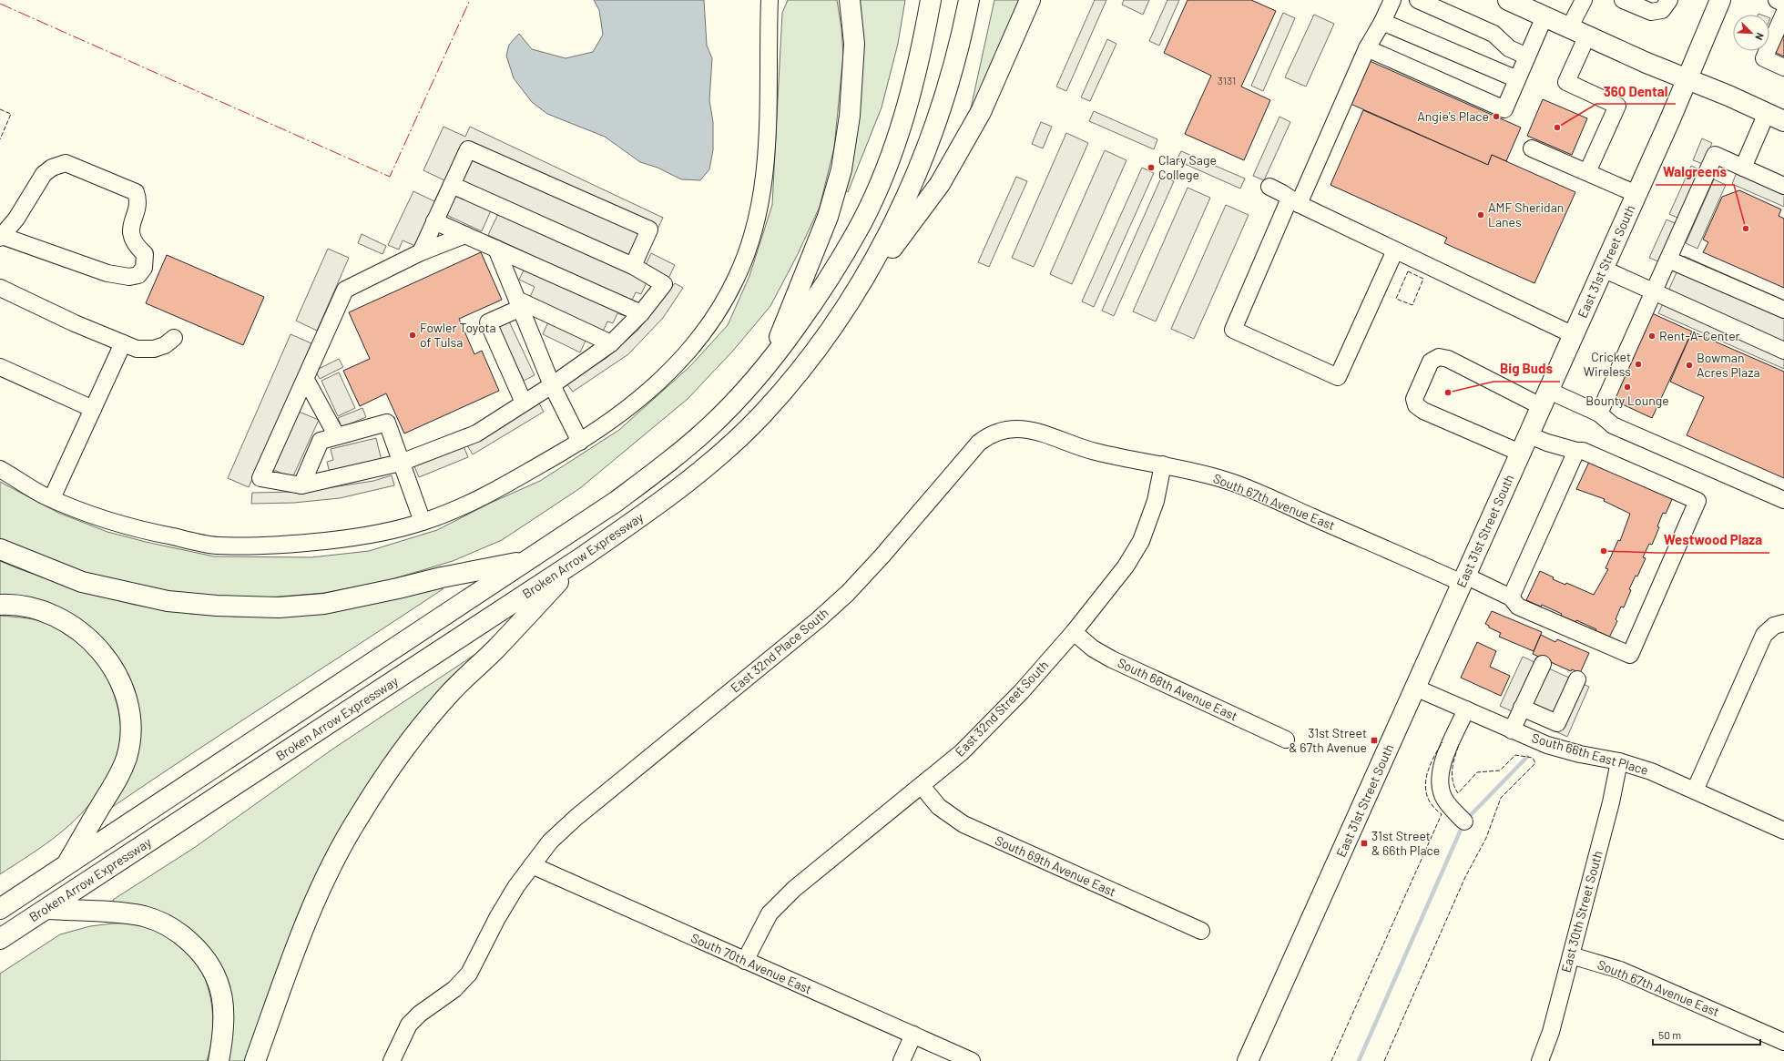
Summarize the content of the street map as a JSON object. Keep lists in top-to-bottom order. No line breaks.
{"streets":{"main road":["East 31st Street South","Broken Arrow Expressway"],"street":["South 67th Avenue East","East 32nd Place South","South 68th Avenue East","East 32nd Street South","South 66th East Place","South 69th Avenue East","East 30th Street South","South 70th Avenue East"]},"crossings":[["East 31st Street South","South 67th Avenue East"],["East 31st Street South","South 66th East Place"],["South 67th Avenue East","East 32nd Place South"],["South 67th Avenue East","East 32nd Street South"],["South 67th Avenue East","East 30th Street South"],["East 32nd Place South","South 70th Avenue East"],["South 68th Avenue East","East 32nd Street South"],["East 32nd Street South","South 69th Avenue East"],["East 32nd Street South","South 70th Avenue East"],["South 66th East Place","East 30th Street South"]],"places":{"other":["Angie's Place","360 Dental","Clary Sage College","AMF Sheridan Lanes","Walgreens","Fowler Toyota of Tulsa","Rent-A-Center","Cricket Wireless","Bowman Acres Plaza","Bounty Lounge","Big Buds","Westwood Plaza"],"transit":["31st Street & 67th Avenue","31st Street & 66th Place"]},"house_numbers":["3131"],"scale_bar":"50 m","north":"bottom right"}
